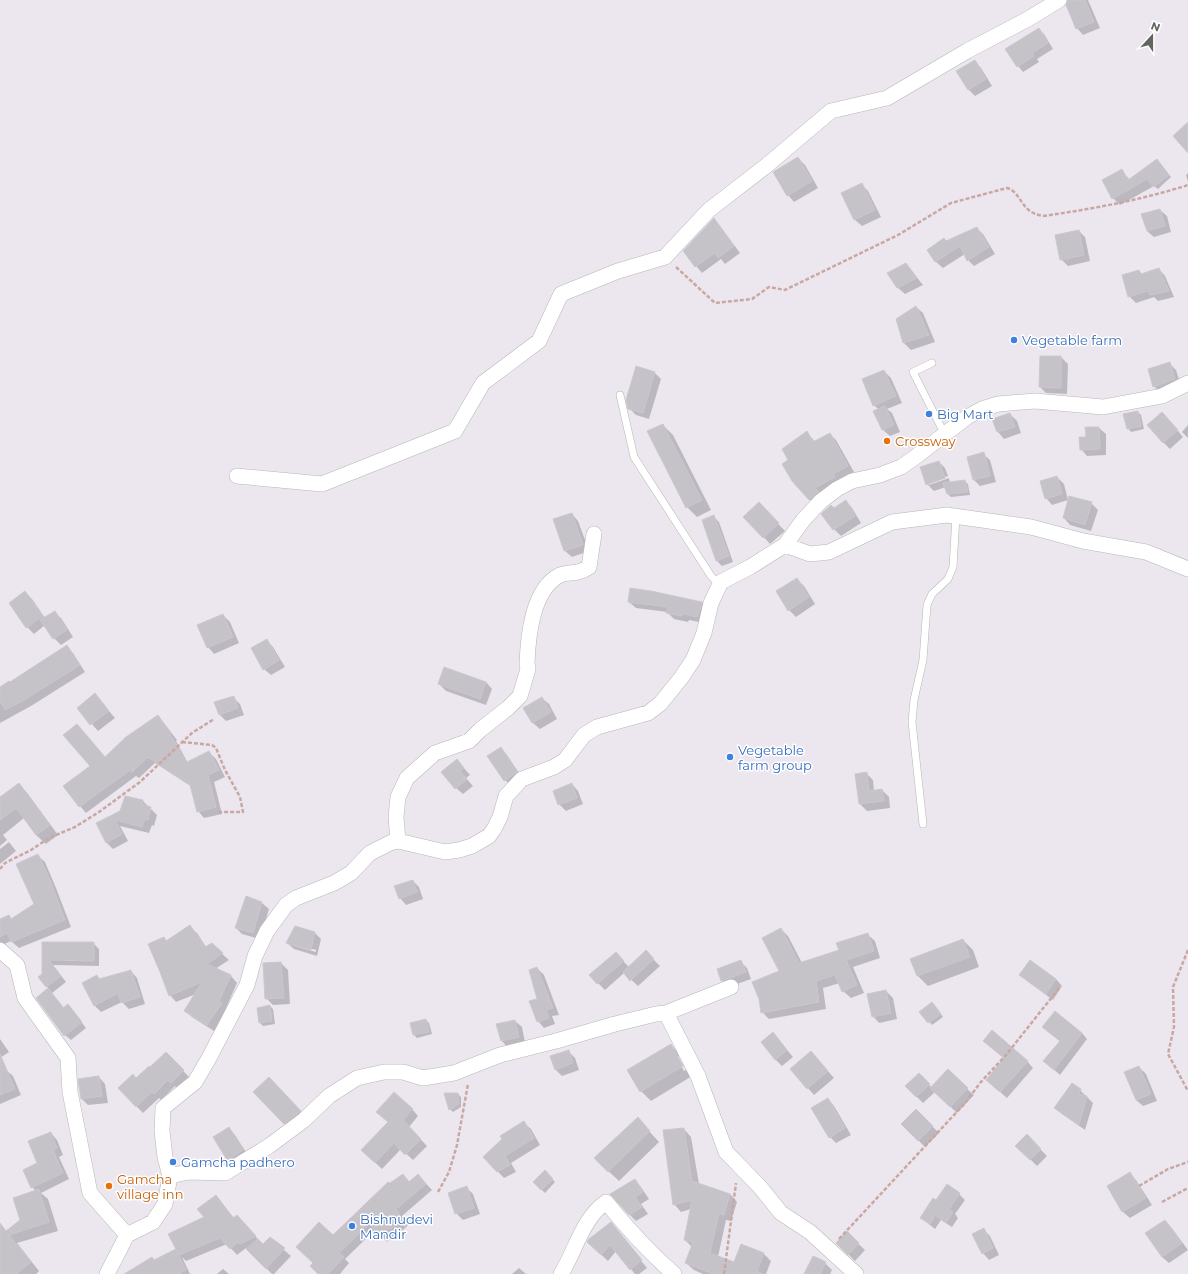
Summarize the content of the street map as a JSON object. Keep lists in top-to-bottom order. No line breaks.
{"places":["Vegetable farm","Big Mart","Crossway","Vegetable farm group","Gamcha padhero","Gamcha village inn","Bishnudevi Mandir"],"north":"top"}
